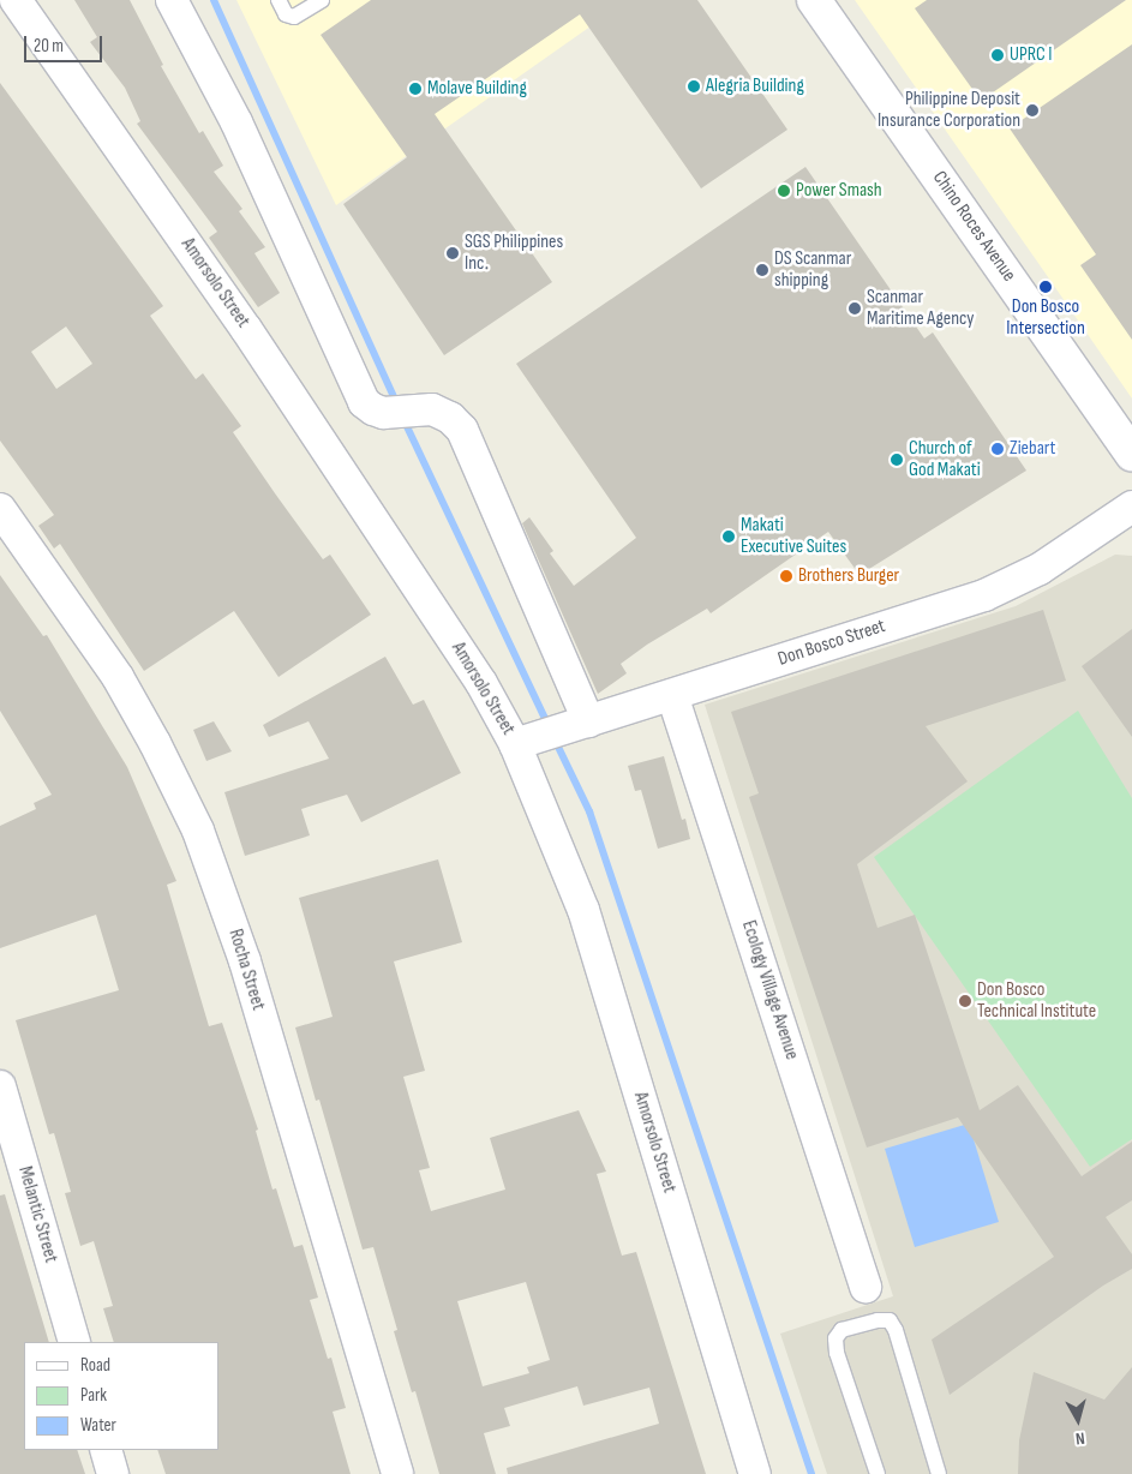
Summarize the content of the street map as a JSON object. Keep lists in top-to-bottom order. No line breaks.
{"streets":{"main road":["Chino Roces Avenue"],"street":["Amorsolo Street","Don Bosco Street","Rocha Street","Ecology Village Avenue","Melantic Street"]},"crossings":[["Amorsolo Street","Don Bosco Street"],["Don Bosco Street","Ecology Village Avenue"]],"places":["UPRC I","Alegria Building","Molave Building","Philippine Deposit Insurance Corporation","Power Smash","SGS Philippines Inc.","DS Scanmar shipping","Don Bosco Intersection","Scanmar Maritime Agency","Ziebart","Church of God Makati","Makati Executive Suites","Brothers Burger","Don Bosco Technical Institute"],"legend":["Road","Park","Water"],"scale_bar":"20 m","north":"bottom"}
